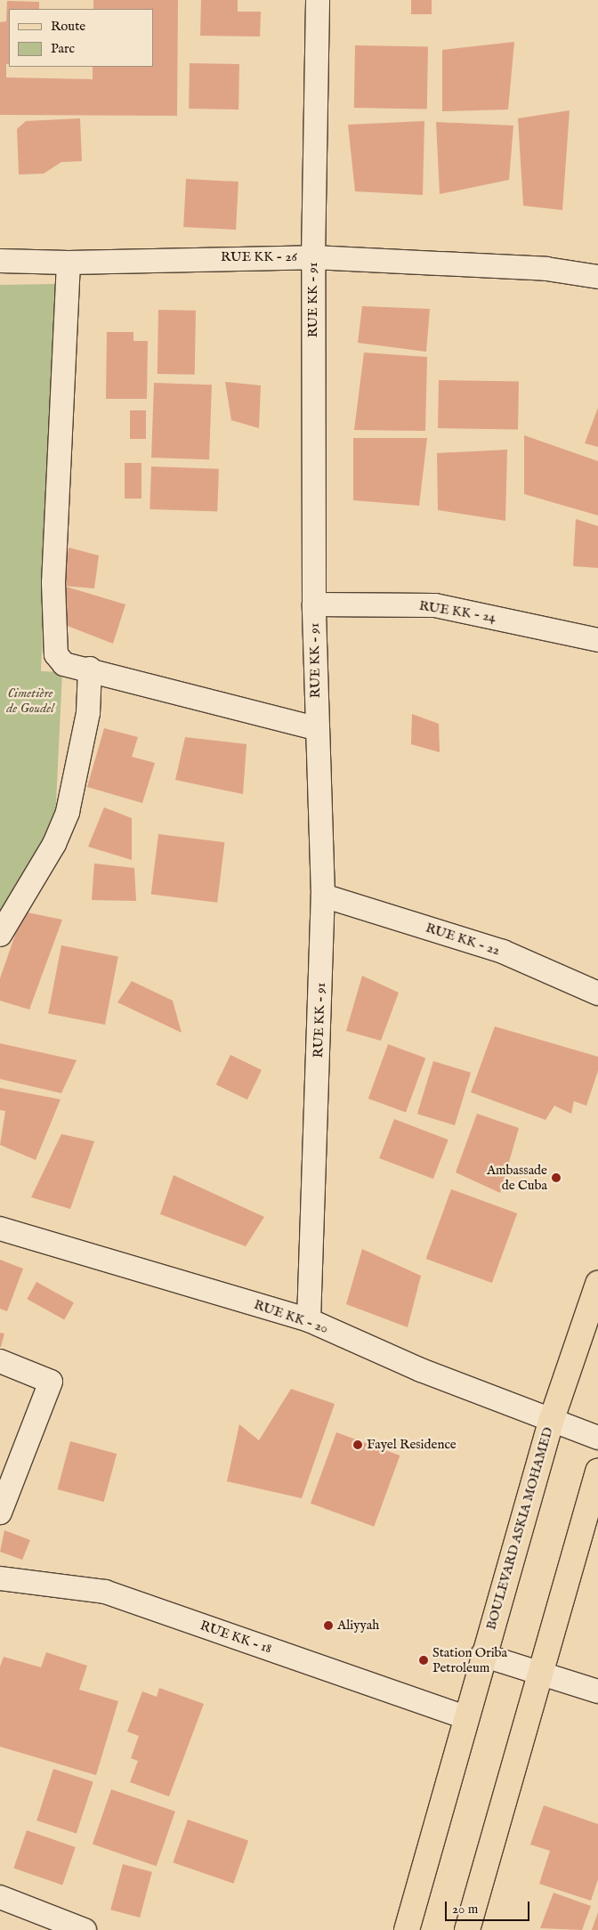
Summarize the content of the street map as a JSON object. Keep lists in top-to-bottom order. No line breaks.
{"streets":{"main road":["BOULEVARD ASKIA MOHAMED"],"street":["RUE KK - 26","RUE KK - 91","RUE KK - 24","RUE KK - 22","RUE KK - 20","RUE KK - 18"]},"crossings":[["RUE KK - 26","RUE KK - 91"],["RUE KK - 91","RUE KK - 24"],["RUE KK - 91","RUE KK - 22"],["RUE KK - 91","RUE KK - 20"],["RUE KK - 20","BOULEVARD ASKIA MOHAMED"],["BOULEVARD ASKIA MOHAMED","RUE KK - 18"]],"parks":["Cimetière de Goudel"],"places":["Ambassade de Cuba","Fayel Residence","Aliyyah","Station Oriba Petroleum"],"legend":["Route","Parc"],"scale_bar":"20 m"}
